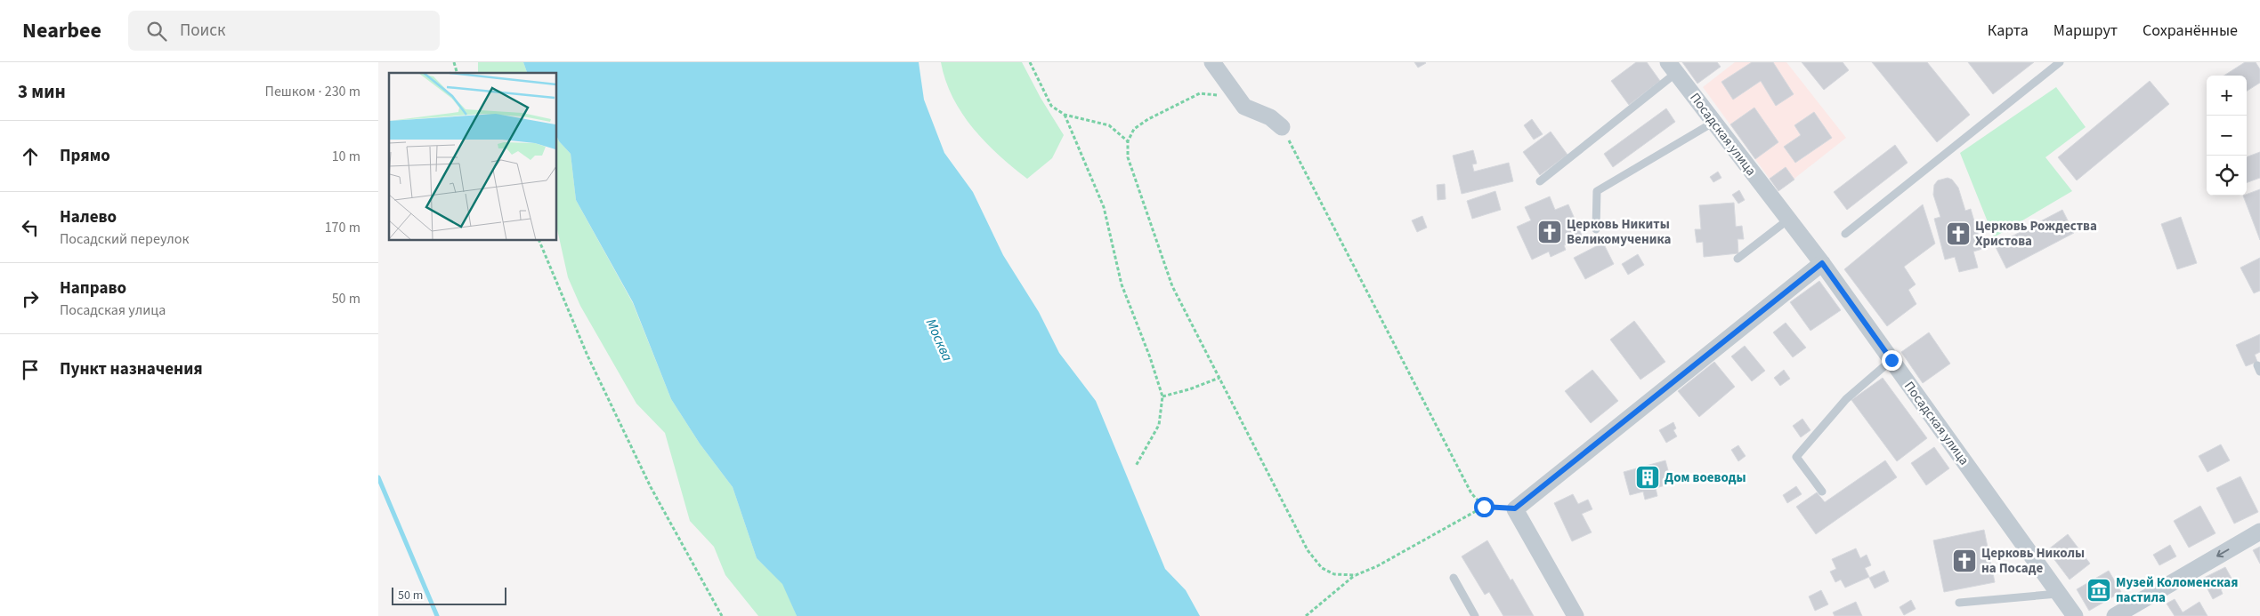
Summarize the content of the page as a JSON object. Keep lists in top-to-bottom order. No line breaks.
{"streets":{"street":["Посадская улица"]},"water":["Москва"],"places":{"church":["Церковь Никиты Великомученика","Церковь Рождества Христова","Церковь Николы на Посаде"],"building":["Дом воеводы"],"museum":["Музей Коломенская пастила"]},"scale_bar":"50 m","page":{"header":"Nearbee","search":"Поиск","nav":["Карта","Маршрут","Сохранённые"],"heading":["3 мин","Пешком · 230 m"],"map_buttons":["+","−"],"list":[["Прямо","10 m"],["Налево","Посадский переулок","170 m"],["Направо","Посадская улица","50 m"],"Пункт назначения"],"scale":"50 m"}}
